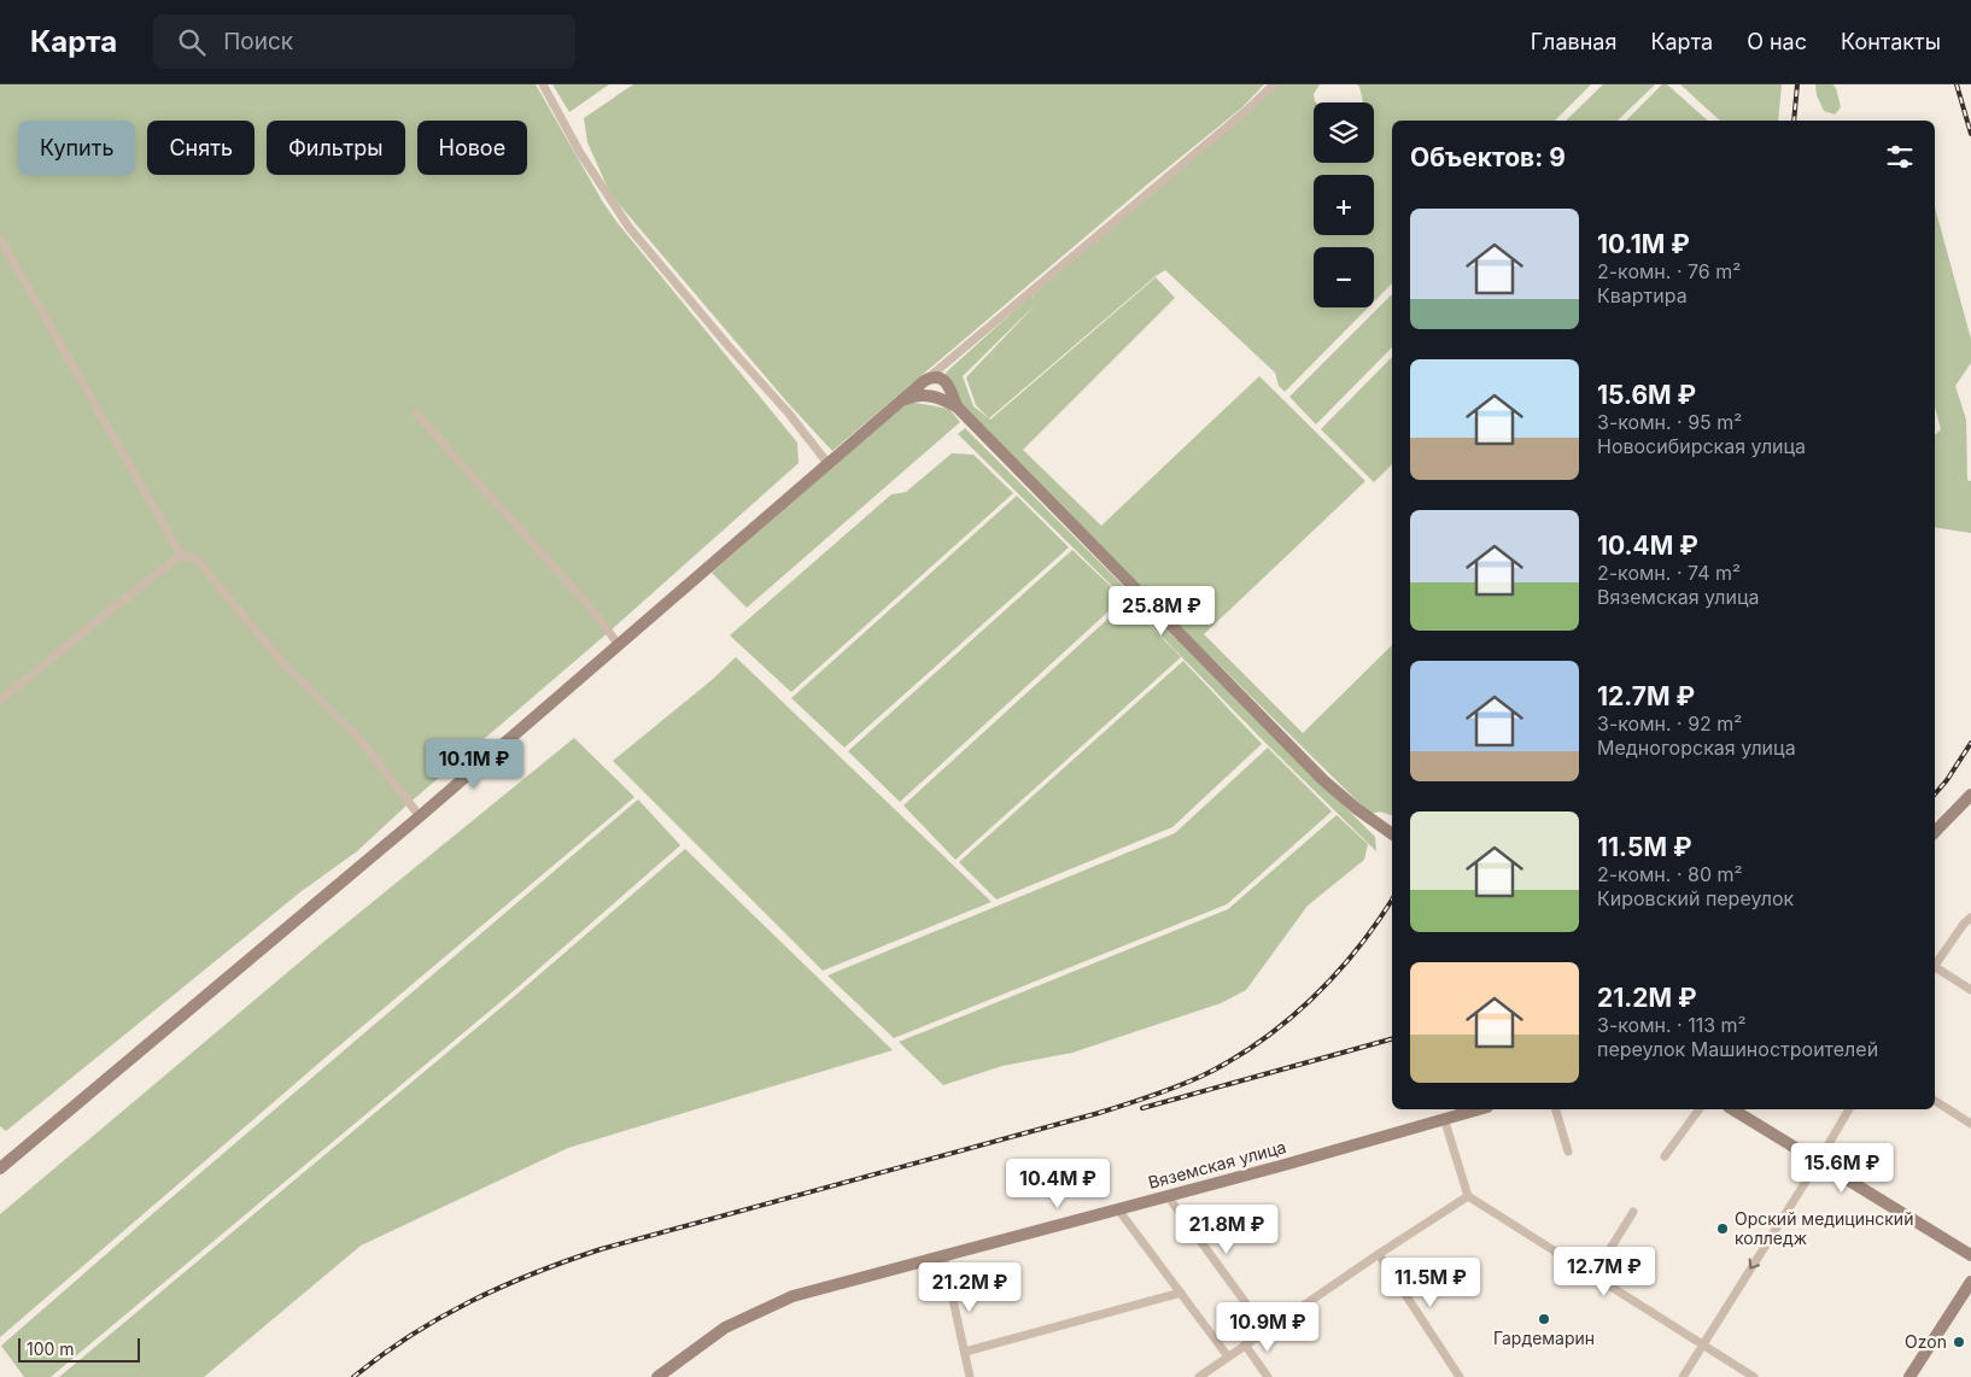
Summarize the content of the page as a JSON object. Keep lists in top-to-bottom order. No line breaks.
{"streets":{"main road":["Вяземская улица"]},"places":["Орский медицинский колледж","Гардемарин","Ozon"],"scale_bar":"100 m","page":{"header":"Карта","search":"Поиск","nav":["Главная","Карта","О нас","Контакты"],"map_buttons":["+","−"],"chip":["Купить","Снять","Фильтры","Новое"],"heading":"Объектов: 9","list":[{"name":"10.1M ₽","note":"2-комн. · 76 m² · Квартира"},{"name":"15.6M ₽","note":"3-комн. · 95 m² · Новосибирская улица"},{"name":"10.4M ₽","note":"2-комн. · 74 m² · Вяземская улица"},{"name":"12.7M ₽","note":"3-комн. · 92 m² · Медногорская улица"},{"name":"11.5M ₽","note":"2-комн. · 80 m² · Кировский переулок"},{"name":"21.2M ₽","note":"3-комн. · 113 m² · переулок Машиностроителей"}],"price":["25.8M ₽","10.1M ₽","15.6M ₽","10.4M ₽","21.8M ₽","12.7M ₽","11.5M ₽","21.2M ₽","10.9M ₽"],"scale":"100 m"}}
